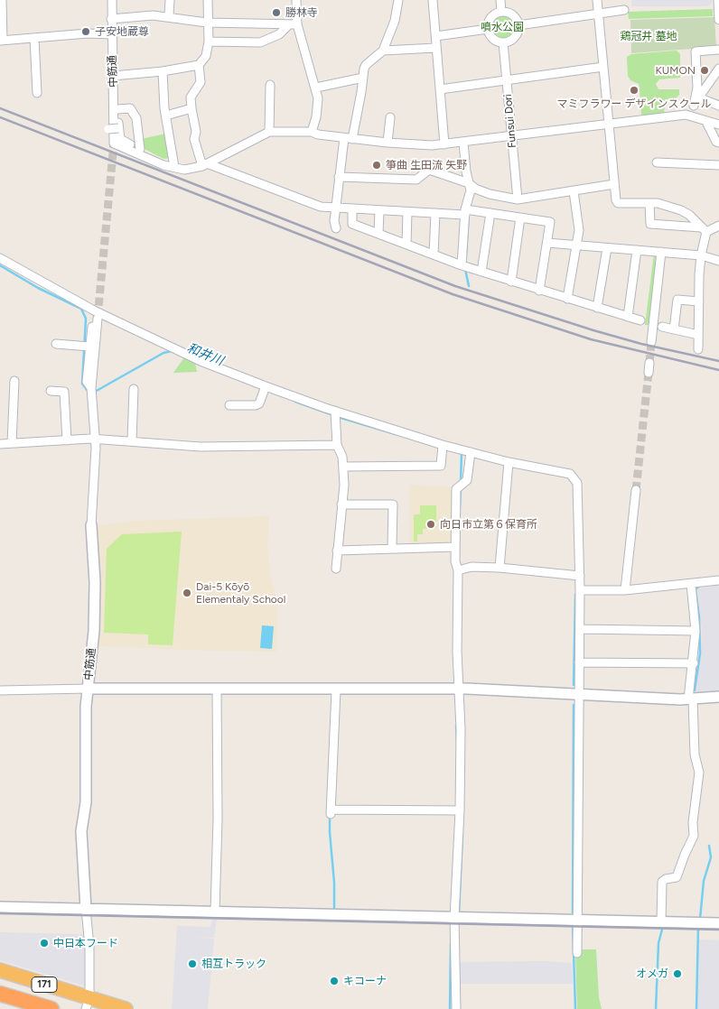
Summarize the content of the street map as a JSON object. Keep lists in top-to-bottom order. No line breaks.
{"streets":{"highway":["171"],"street":["中筋通","Funsui Dori"]},"crossings":[["中筋通","171"]],"water":["和井川"],"parks":["噴水公園","鶏冠井 墓地"],"places":["勝林寺","子安地蔵尊","KUMON","マミフラワー デザインスクール","箏曲 生田流 矢野","向日市立第６保育所","Dai-5 Kōyō Elementaly School","中日本フード","相互トラック","オメガ","キコーナ"]}
